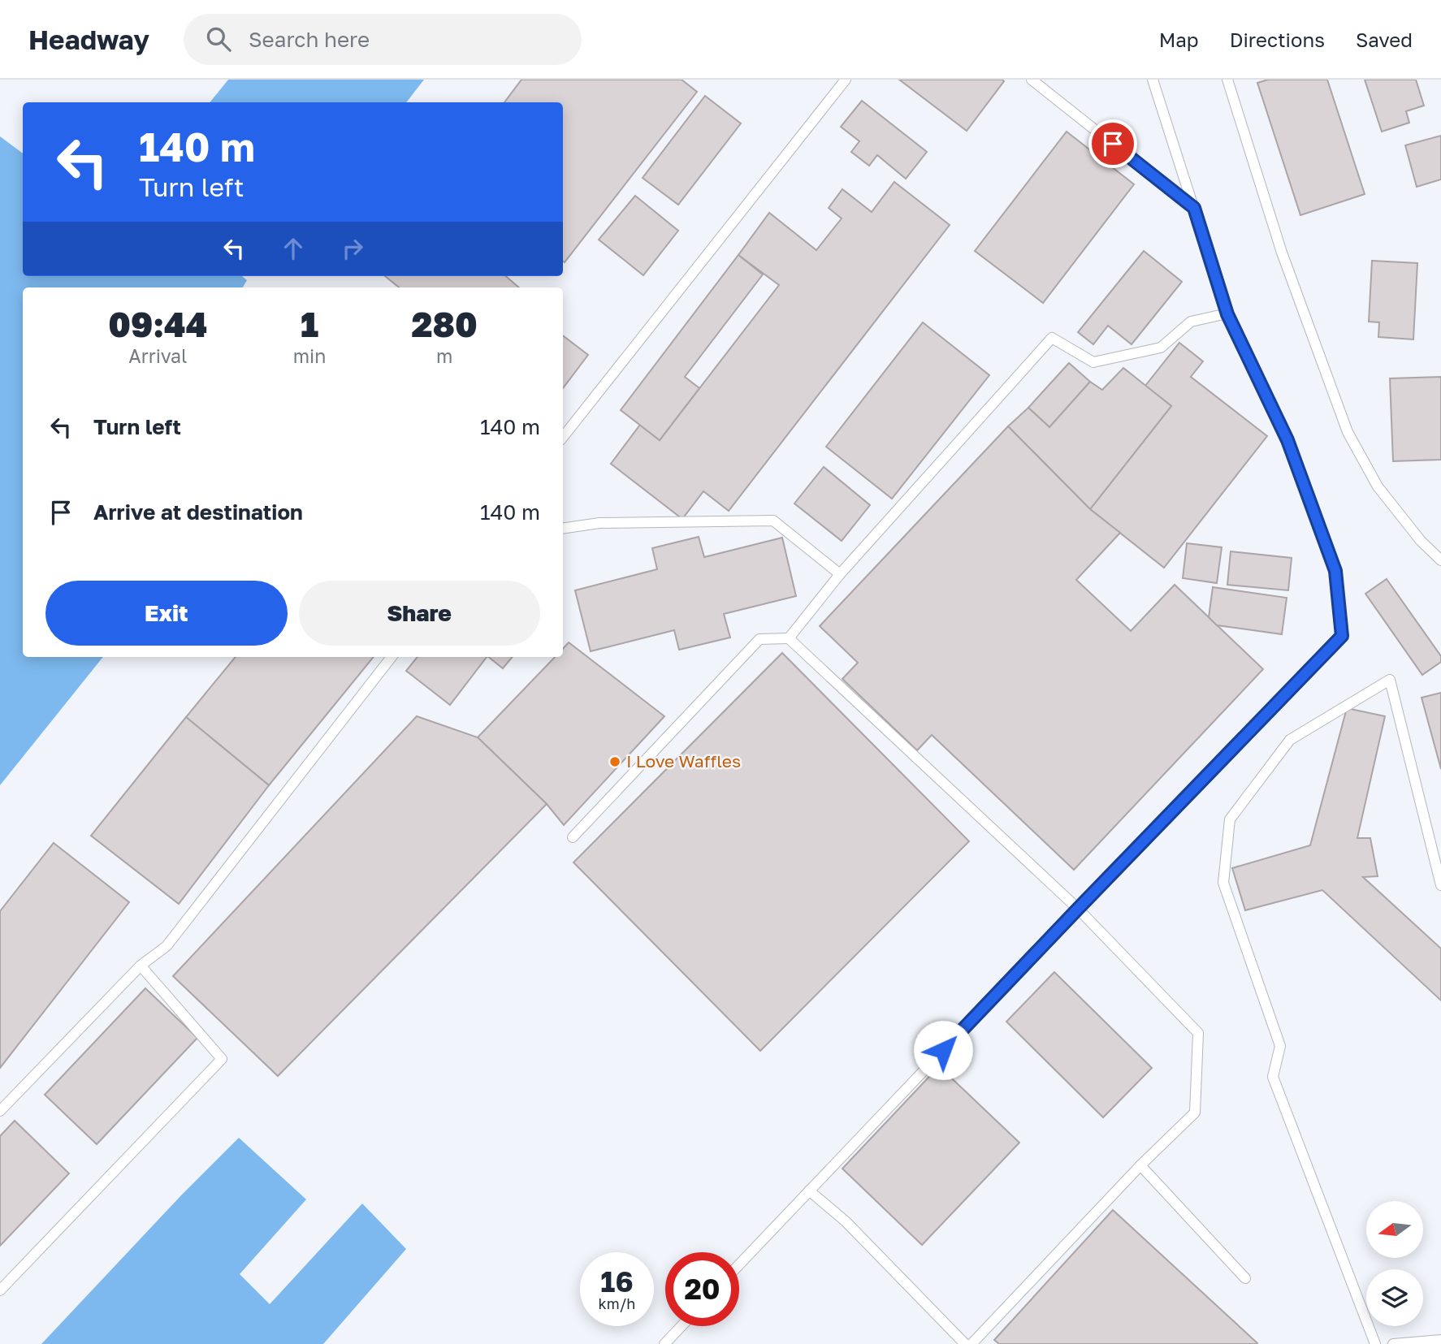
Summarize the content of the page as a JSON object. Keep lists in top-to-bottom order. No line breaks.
{"places":["I Love Waffles"],"north":"left","page":{"header":"Headway","search":"Search here","nav":["Map","Directions","Saved"],"turn":["140 m","Turn left"],"eta":["09:44","Arrival","1","min","280","m"],"list":[{"name":"Turn left","value":"140 m"},{"name":"Arrive at destination","value":"140 m"}],"buttons":["Exit","Share"],"speed":"16 km/h","limit":"20"}}
